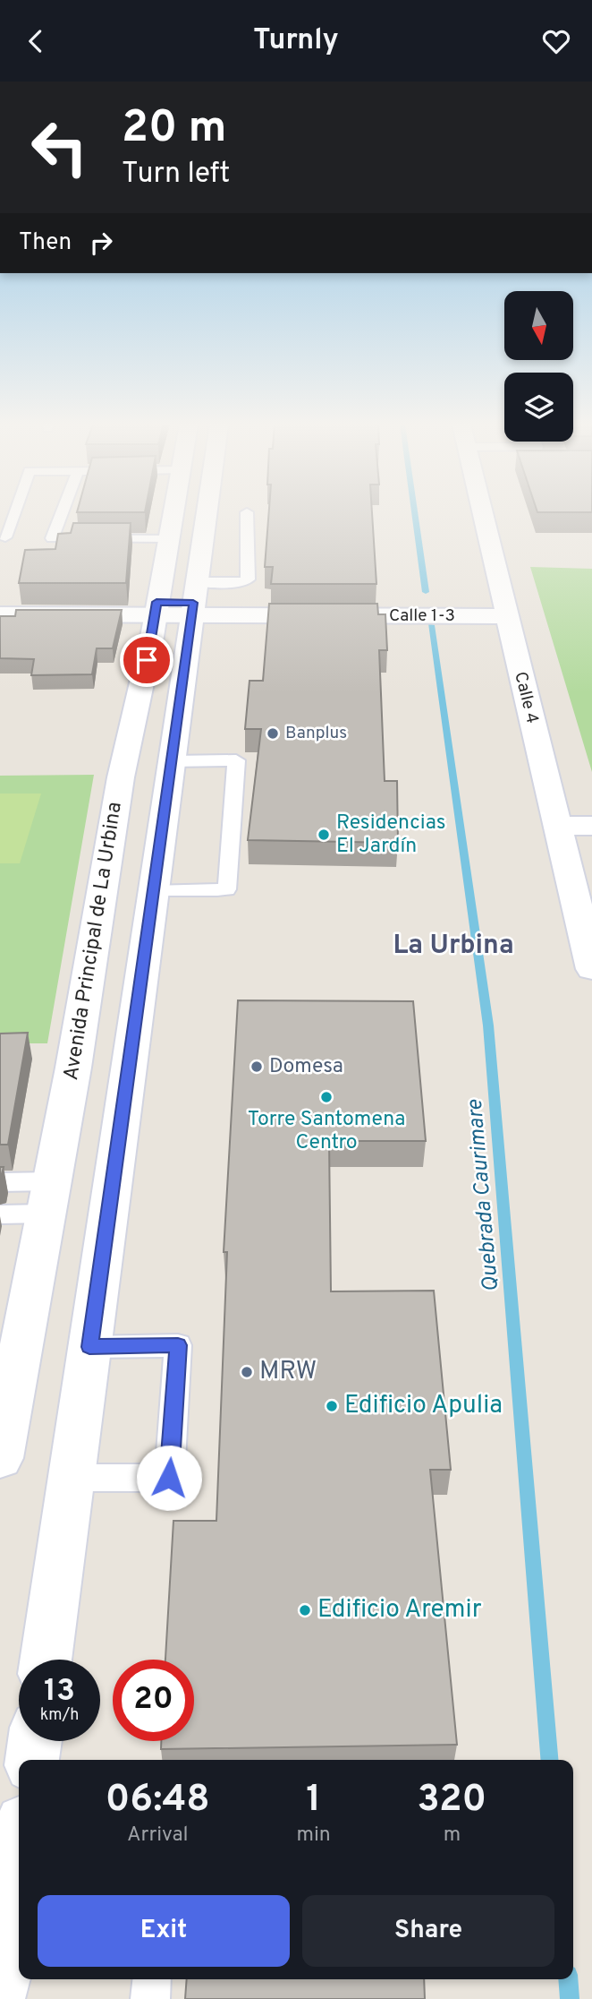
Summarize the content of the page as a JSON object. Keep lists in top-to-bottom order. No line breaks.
{"streets":{"main road":["Calle 1-3","Calle 4","Avenida Principal de La Urbina"]},"crossings":[["Calle 1-3","Calle 4"],["Calle 1-3","Avenida Principal de La Urbina"]],"districts":["La Urbina"],"water":["Quebrada Caurimare"],"places":["Banplus","Residencias El Jardín","Domesa","Torre Santomena Centro","MRW","Edificio Apulia","Edificio Aremir"],"north":"bottom","page":{"header":"Turnly","turn":["20 m","Turn left"],"then":"Then","speed":"13 km/h","limit":"20","eta":["06:48","Arrival","1","min","320","m"],"buttons":["Exit","Share"]}}
